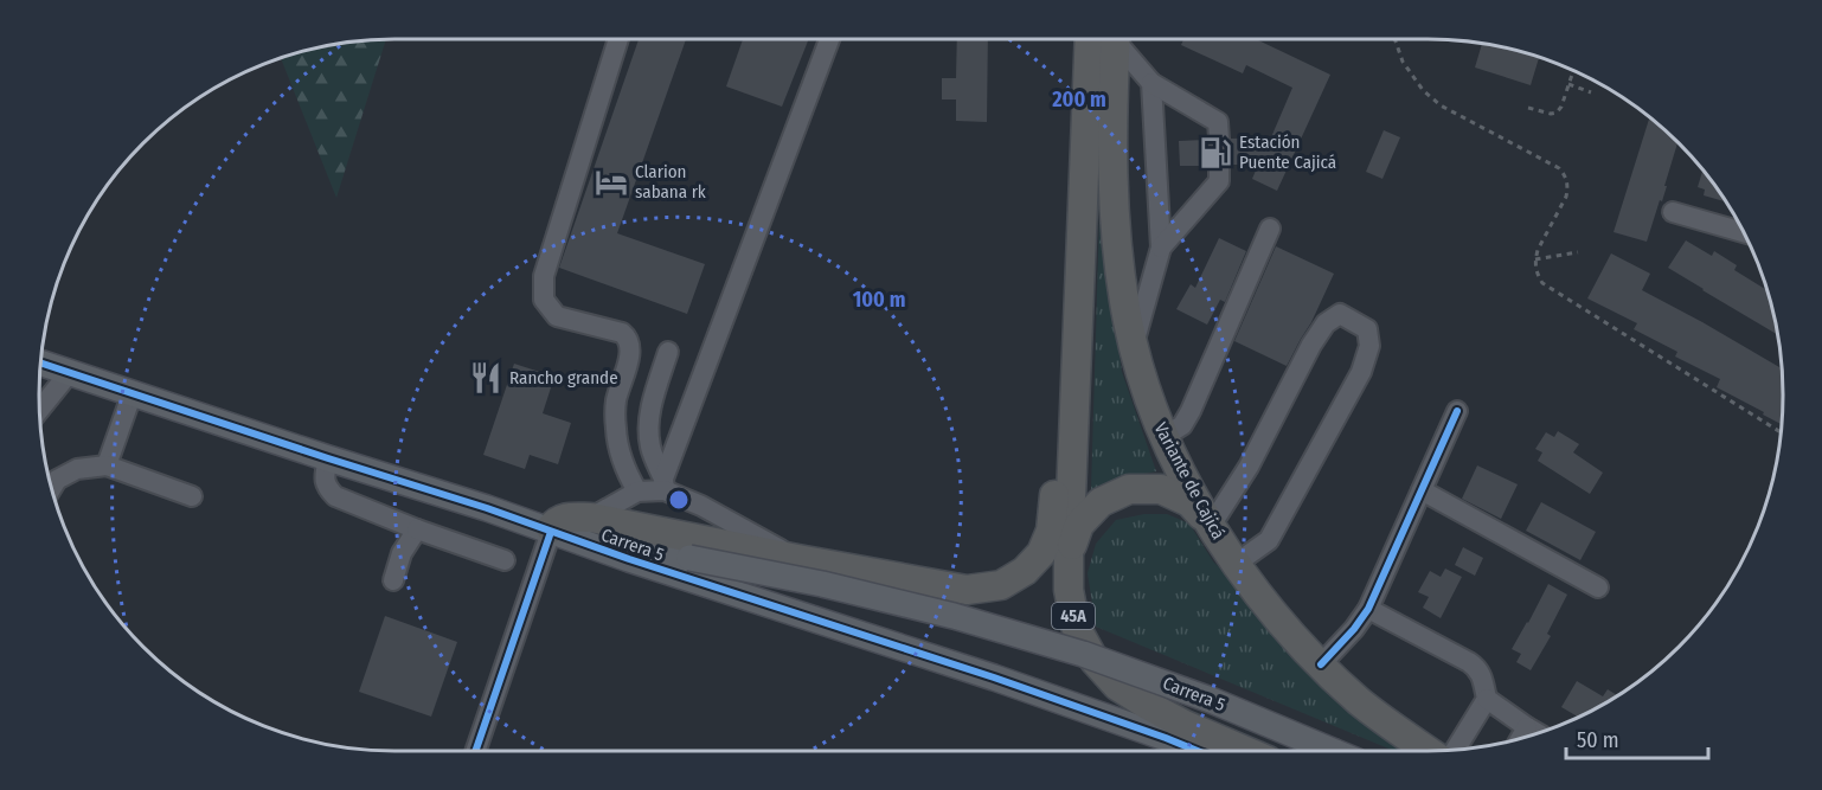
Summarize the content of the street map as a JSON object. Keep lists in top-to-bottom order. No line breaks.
{"streets":{"highway":["Variante de Cajicá","45A"],"main road":["Carrera 5"]},"places":{"fuel station":["Estación Puente Cajicá"],"hotel":["Clarion sabana rk"],"restaurant":["Rancho grande"]},"scale_bar":"50 m","rings":["200 m","100 m"]}
